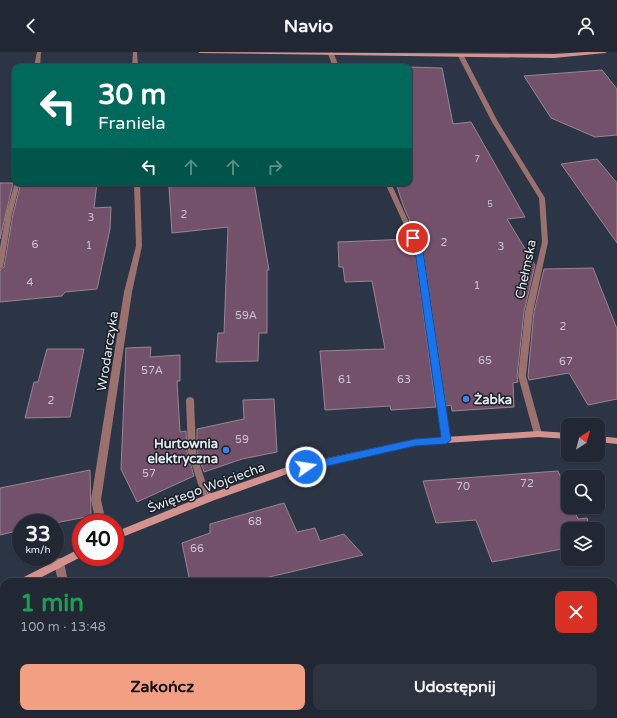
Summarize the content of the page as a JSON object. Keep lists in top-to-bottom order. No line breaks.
{"streets":{"street":["Chełmska","Wrodarczyka","Świętego Wojciecha"]},"crossings":[["Chełmska","Świętego Wojciecha"]],"places":["Żabka","Hurtownia elektryczna"],"house_numbers":["7","5","2","3","2","6","1","3","4","1","59A","2","65","67","57A","61","63","2","59","57","72","70","68","66"],"north":"top right","page":{"header":"Navio","turn":["30 m","Franiela"],"speed":"33 km/h","limit":"40","heading":["1 min","100 m · 13:48"],"buttons":["Zakończ","Udostępnij"]}}
